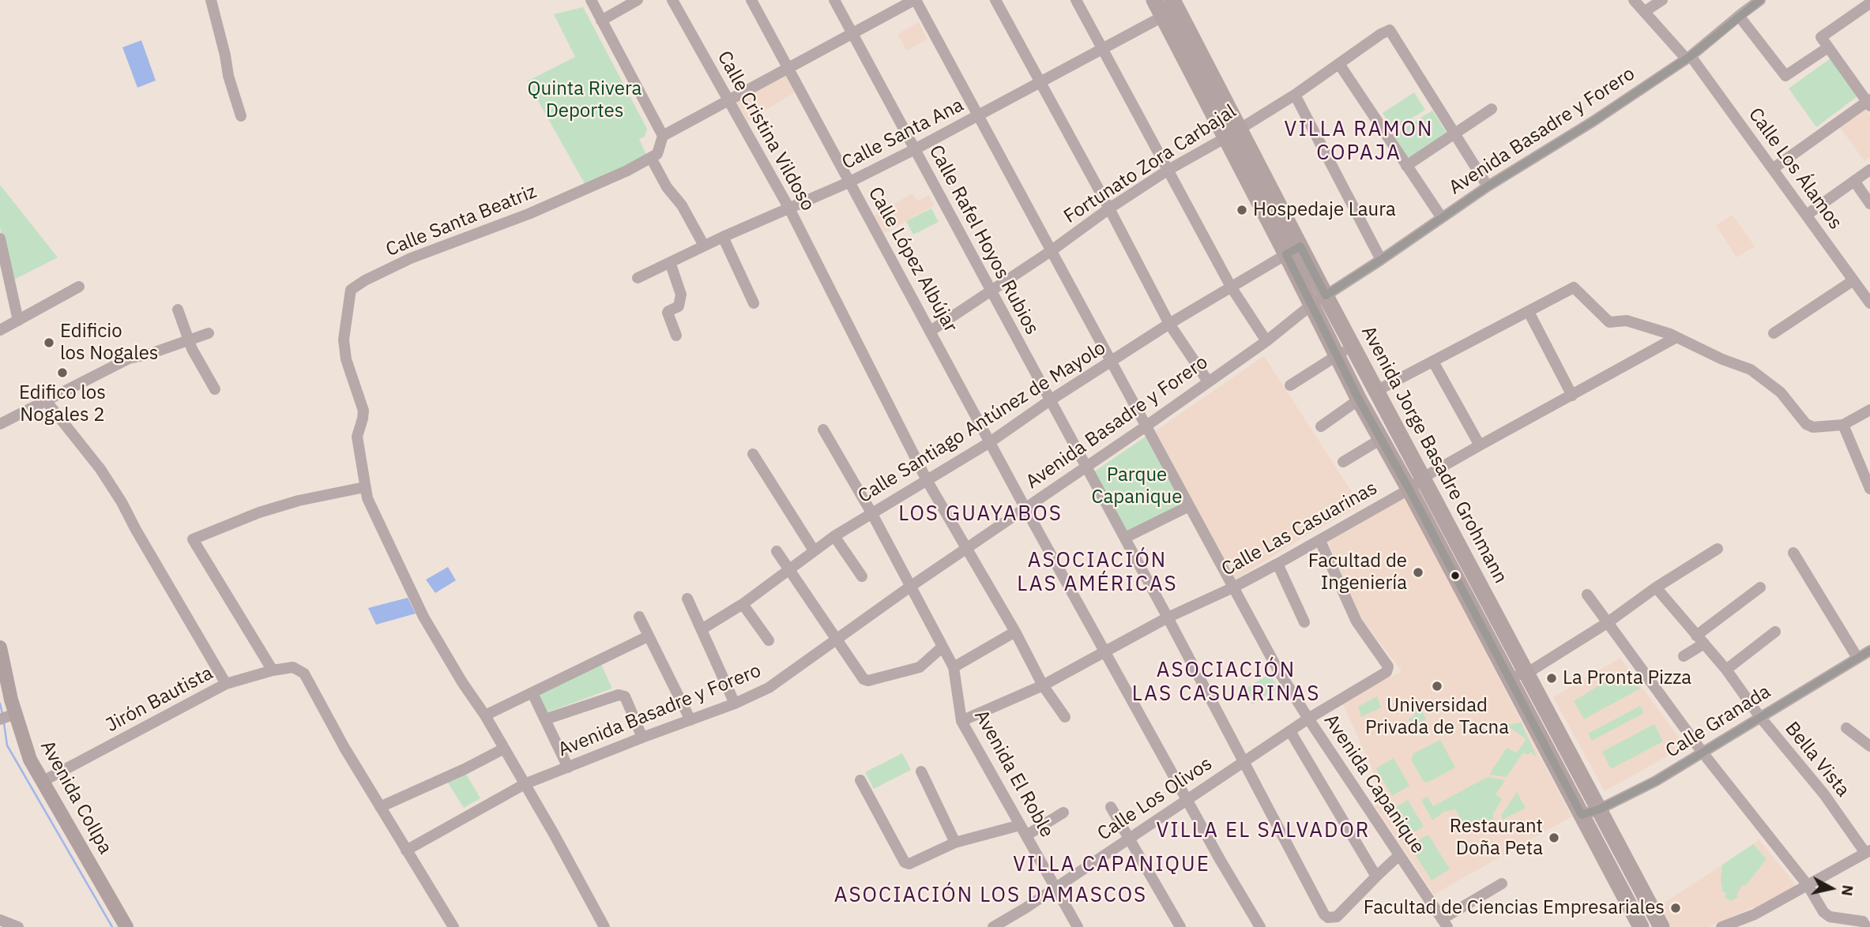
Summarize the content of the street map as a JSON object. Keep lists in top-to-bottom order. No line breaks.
{"streets":{"highway":["Avenida Jorge Basadre Grohmann"],"main road":["Avenida Collpa"],"street":["Calle Cristina Vildoso","Avenida Basadre y Forero","Calle Santa Ana","Fortunato Zora Carbajal","Calle Los Álamos","Calle Santa Beatriz","Calle Rafel Hoyos Rubios","Calle López Albújar","Calle Santiago Antúnez de Mayolo","Calle Las Casuarinas","Jirón Bautista","Calle Granada","Bella Vista","Avenida El Roble","Avenida Capanique","Calle Los Olivos"]},"crossings":[["Calle Cristina Vildoso","Avenida Basadre y Forero"],["Calle Cristina Vildoso","Calle Santa Ana"],["Calle Cristina Vildoso","Calle Santiago Antúnez de Mayolo"],["Calle Cristina Vildoso","Calle Las Casuarinas"],["Avenida Basadre y Forero","Calle Los Álamos"],["Avenida Basadre y Forero","Calle Rafel Hoyos Rubios"],["Avenida Basadre y Forero","Calle López Albújar"],["Avenida Basadre y Forero","Avenida Jorge Basadre Grohmann"],["Avenida Basadre y Forero","Avenida El Roble"],["Avenida Basadre y Forero","Avenida Capanique"],["Calle Santa Ana","Calle Rafel Hoyos Rubios"],["Calle Santa Ana","Calle López Albújar"],["Calle Santa Ana","Avenida Jorge Basadre Grohmann"],["Calle Santa Ana","Avenida Capanique"],["Fortunato Zora Carbajal","Calle Rafel Hoyos Rubios"],["Fortunato Zora Carbajal","Calle López Albújar"],["Fortunato Zora Carbajal","Avenida Jorge Basadre Grohmann"],["Fortunato Zora Carbajal","Avenida Capanique"],["Calle Rafel Hoyos Rubios","Calle Santiago Antúnez de Mayolo"],["Calle Rafel Hoyos Rubios","Calle Las Casuarinas"],["Calle Rafel Hoyos Rubios","Calle Los Olivos"],["Calle López Albújar","Calle Santiago Antúnez de Mayolo"],["Calle López Albújar","Calle Las Casuarinas"],["Calle López Albújar","Calle Los Olivos"],["Calle Santiago Antúnez de Mayolo","Avenida Jorge Basadre Grohmann"],["Calle Santiago Antúnez de Mayolo","Avenida El Roble"],["Calle Santiago Antúnez de Mayolo","Avenida Capanique"],["Avenida Jorge Basadre Grohmann","Calle Las Casuarinas"],["Avenida Jorge Basadre Grohmann","Calle Granada"],["Calle Las Casuarinas","Avenida El Roble"],["Calle Las Casuarinas","Avenida Capanique"],["Calle Las Casuarinas","Calle Los Olivos"],["Jirón Bautista","Avenida Collpa"],["Calle Granada","Bella Vista"],["Avenida El Roble","Calle Los Olivos"],["Avenida Capanique","Calle Los Olivos"]],"districts":["VILLA RAMON COPAJA","LOS GUAYABOS","ASOCIACIÓN LAS AMÉRICAS","ASOCIACIÓN LAS CASUARINAS","VILLA EL SALVADOR","VILLA CAPANIQUE","ASOCIACIÓN LOS DAMASCOS"],"parks":["Quinta Rivera Deportes","Parque Capanique"],"places":["Hospedaje Laura","Edificio los Nogales","Edifico los Nogales 2","Facultad de Ingeniería","La Pronta Pizza","Universidad Privada de Tacna","Restaurant Doña Peta","Facultad de Ciencias Empresariales"],"north":"right"}
